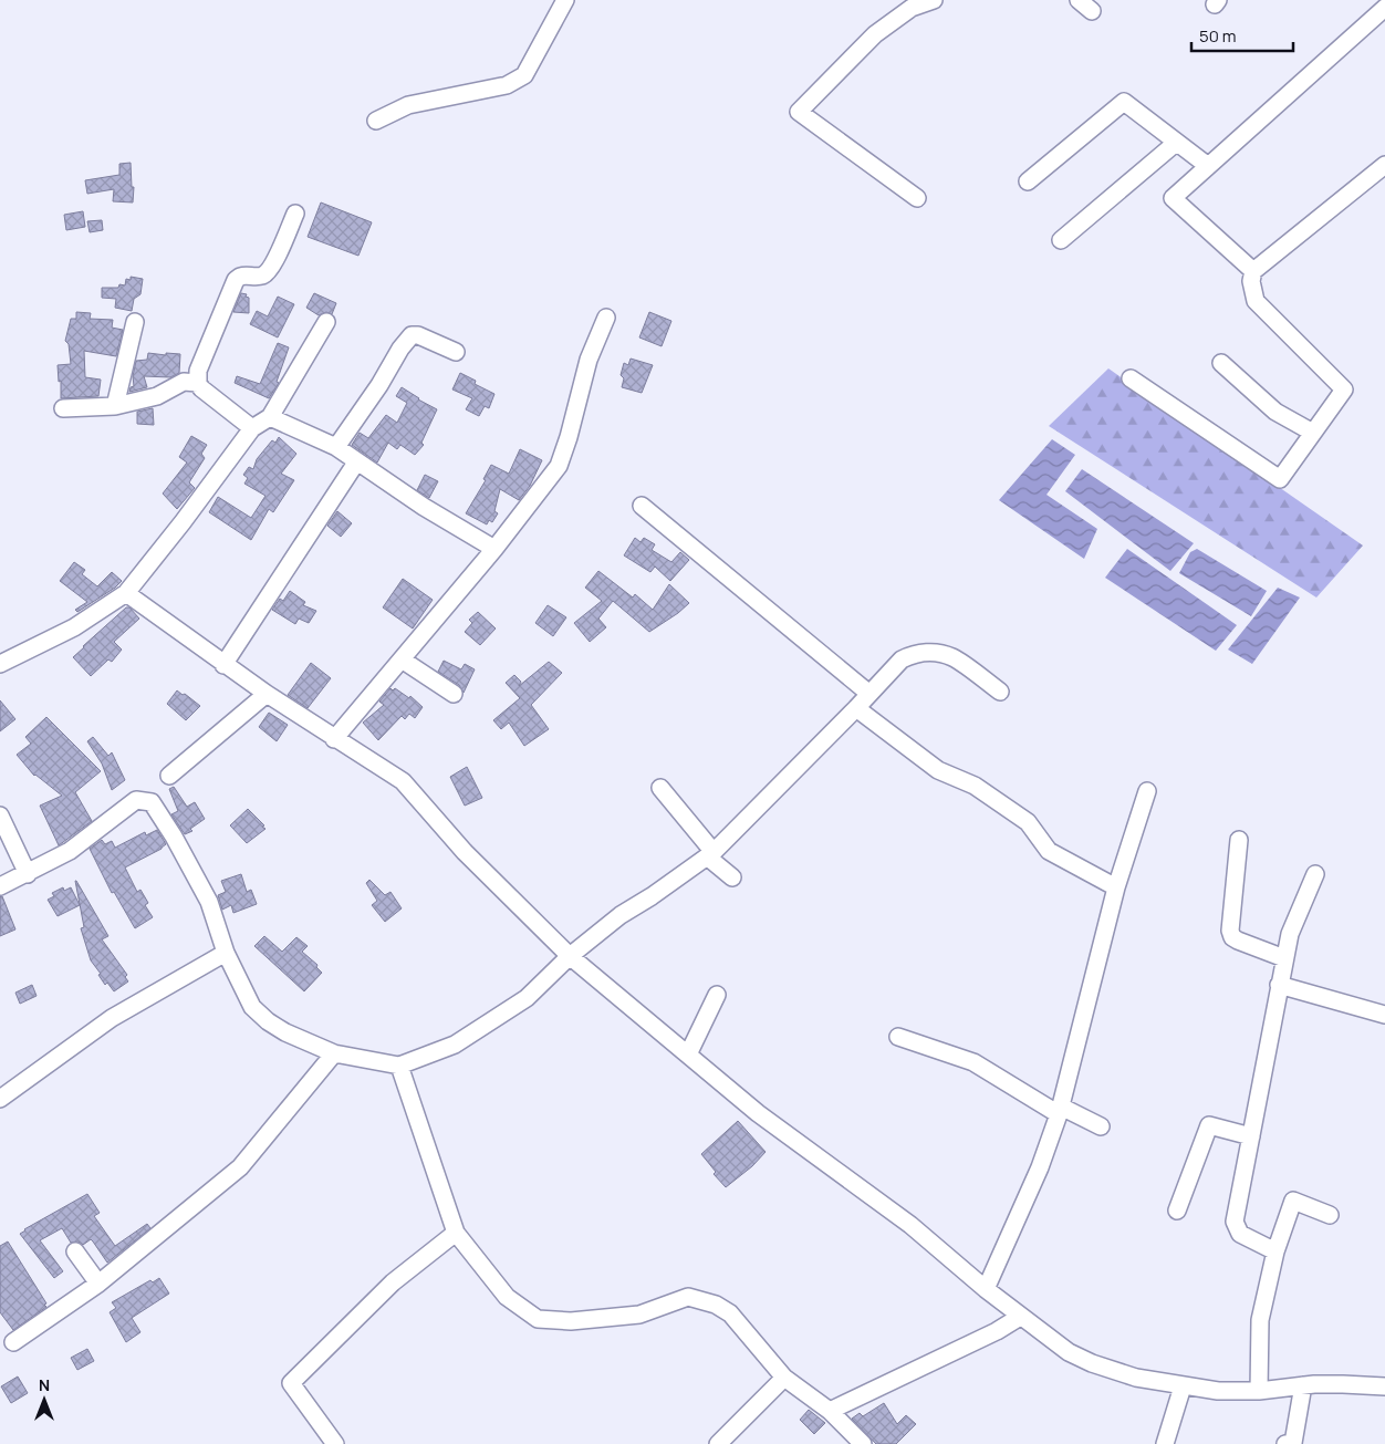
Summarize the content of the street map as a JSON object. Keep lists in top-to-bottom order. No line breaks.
{"scale_bar":"50 m","north":"top"}
